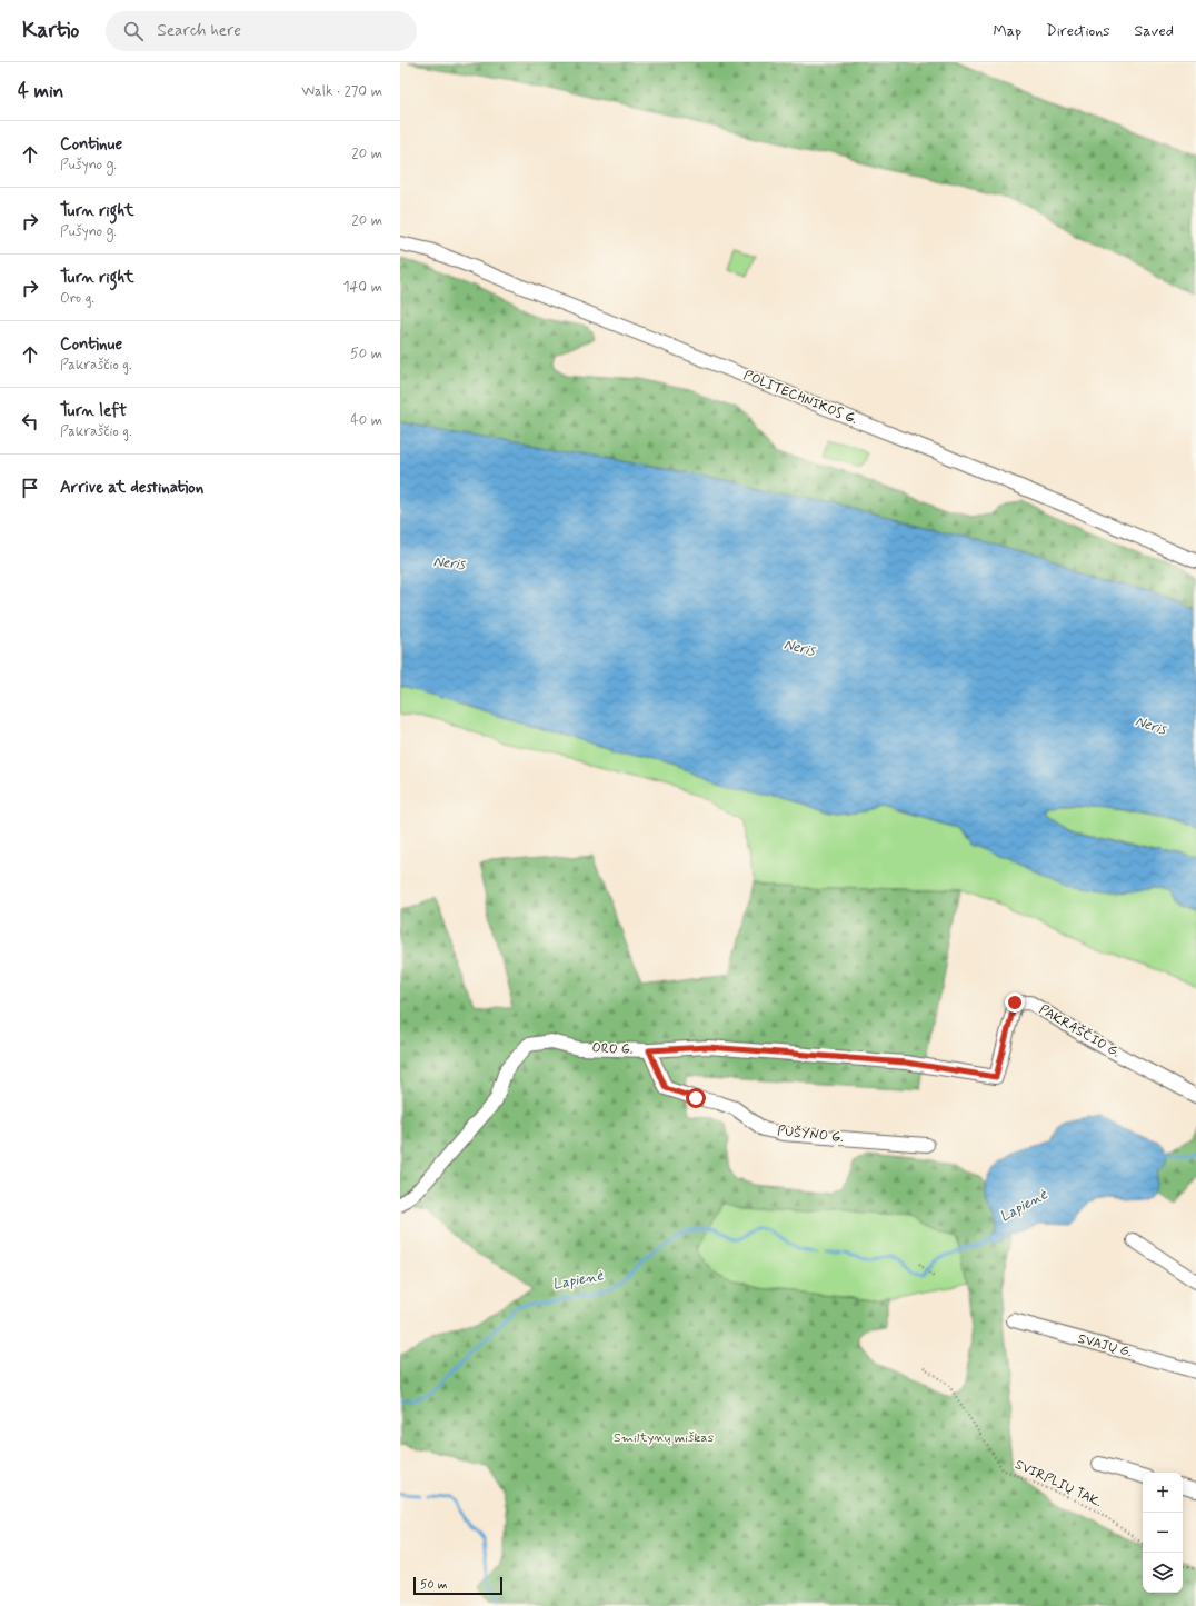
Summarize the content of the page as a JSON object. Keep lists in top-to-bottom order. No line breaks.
{"streets":{"street":["POLITECHNIKOS G.","PAKRAŠČIO G.","ORO G.","PUŠYNO G.","SVAJŲ G."],"path":["SVIRPLIŲ TAK."]},"crossings":[["PAKRAŠČIO G.","ORO G."],["ORO G.","PUŠYNO G."]],"water":["Neris","Lapienė"],"parks":["Smiltynų miškas"],"scale_bar":"50 m","page":{"header":"Kartio","search":"Search here","nav":["Map","Directions","Saved"],"heading":["4 min","Walk · 270 m"],"list":[["Continue","Pušyno g.","20 m"],["Turn right","Pušyno g.","20 m"],["Turn right","Oro g.","140 m"],["Continue","Pakraščio g.","50 m"],["Turn left","Pakraščio g.","40 m"],"Arrive at destination"],"map_buttons":["+","−"],"scale":"50 m"}}
